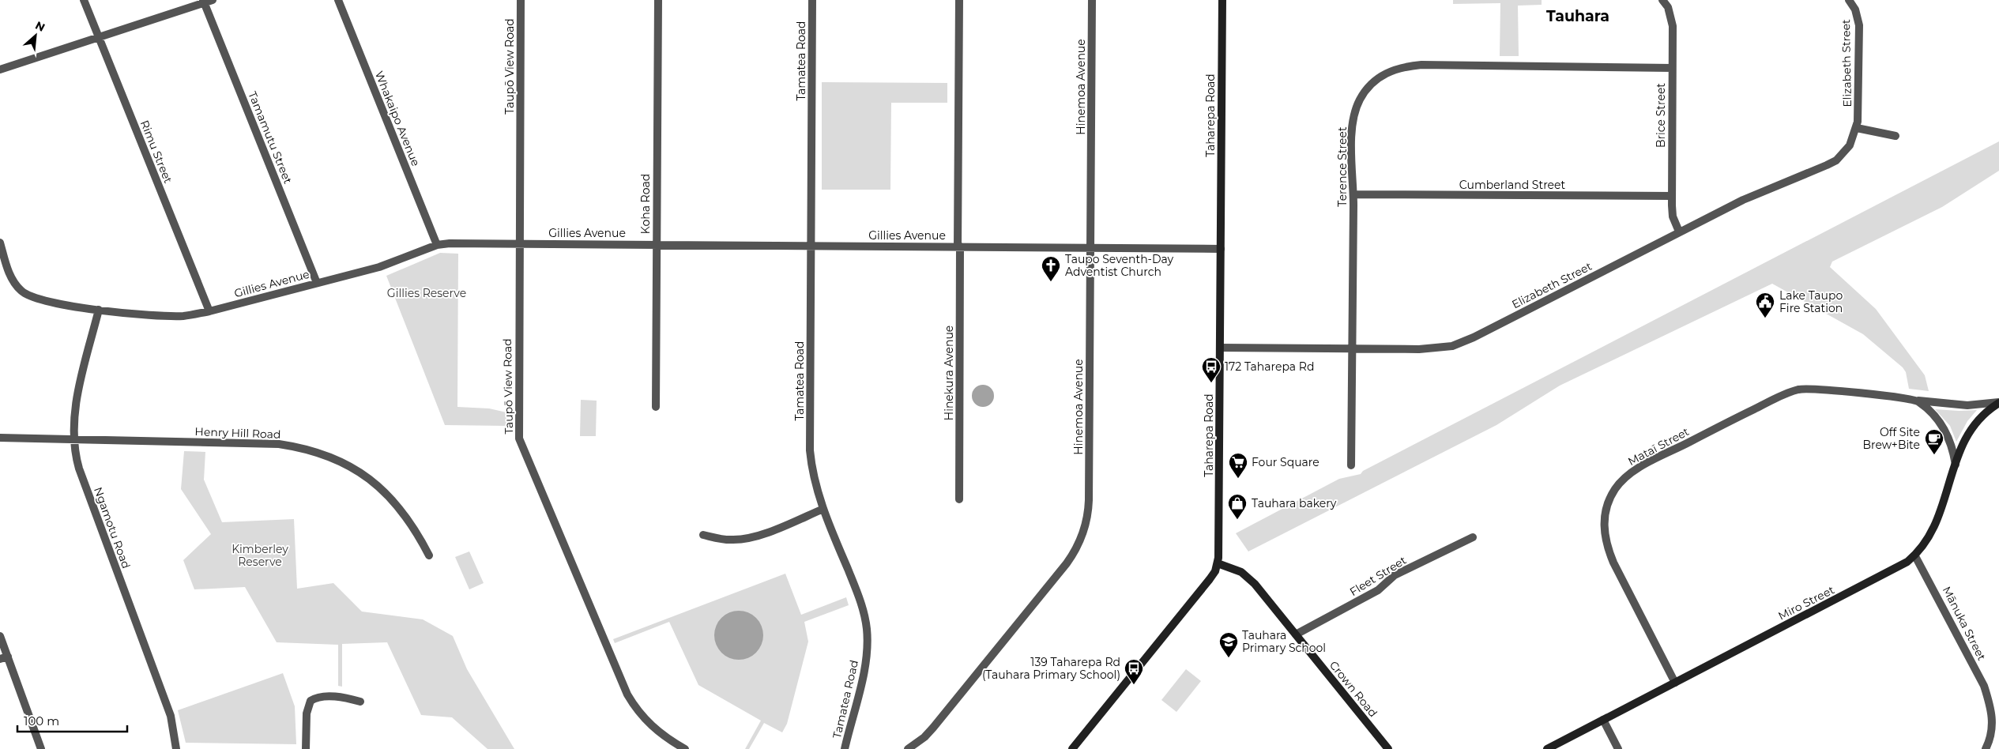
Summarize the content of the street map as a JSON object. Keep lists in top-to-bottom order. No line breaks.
{"streets":{"street":["Tamatea Road","Elizabeth Street","Taupō View Road","Hinemoa Avenue","Taharepa Road","Brice Street","Whakaipo Avenue","Tamamutu Street","Rimu Street","Terence Street","Cumberland Street","Koha Road","Gillies Avenue","Hinekura Avenue","Henry Hill Road","Mataī Street","Ngamotu Road","Fleet Street","Miro Street","Mānuka Street","Crown Road"]},"crossings":[["Tamatea Road","Gillies Avenue"],["Elizabeth Street","Taharepa Road"],["Elizabeth Street","Brice Street"],["Elizabeth Street","Terence Street"],["Taupō View Road","Gillies Avenue"],["Hinemoa Avenue","Gillies Avenue"],["Taharepa Road","Gillies Avenue"],["Taharepa Road","Crown Road"],["Brice Street","Terence Street"],["Brice Street","Cumberland Street"],["Whakaipo Avenue","Gillies Avenue"],["Tamamutu Street","Gillies Avenue"],["Rimu Street","Gillies Avenue"],["Terence Street","Cumberland Street"],["Koha Road","Gillies Avenue"],["Gillies Avenue","Hinekura Avenue"],["Gillies Avenue","Ngamotu Road"],["Henry Hill Road","Ngamotu Road"],["Mataī Street","Miro Street"],["Fleet Street","Crown Road"],["Miro Street","Mānuka Street"]],"districts":["Tauhara"],"parks":["Gillies Reserve","Kimberley Reserve"],"places":{"church":["Taupo Seventh-Day Adventist Church"],"public building":["Lake Taupo Fire Station"],"bus stop":["172 Taharepa Rd","139 Taharepa Rd (Tauhara Primary School)"],"cafe":["Off Site Brew+Bite"],"supermarket":["Four Square"],"shop":["Tauhara bakery"],"school or university":["Tauhara Primary School"]},"scale_bar":"100 m","north":"top right"}
